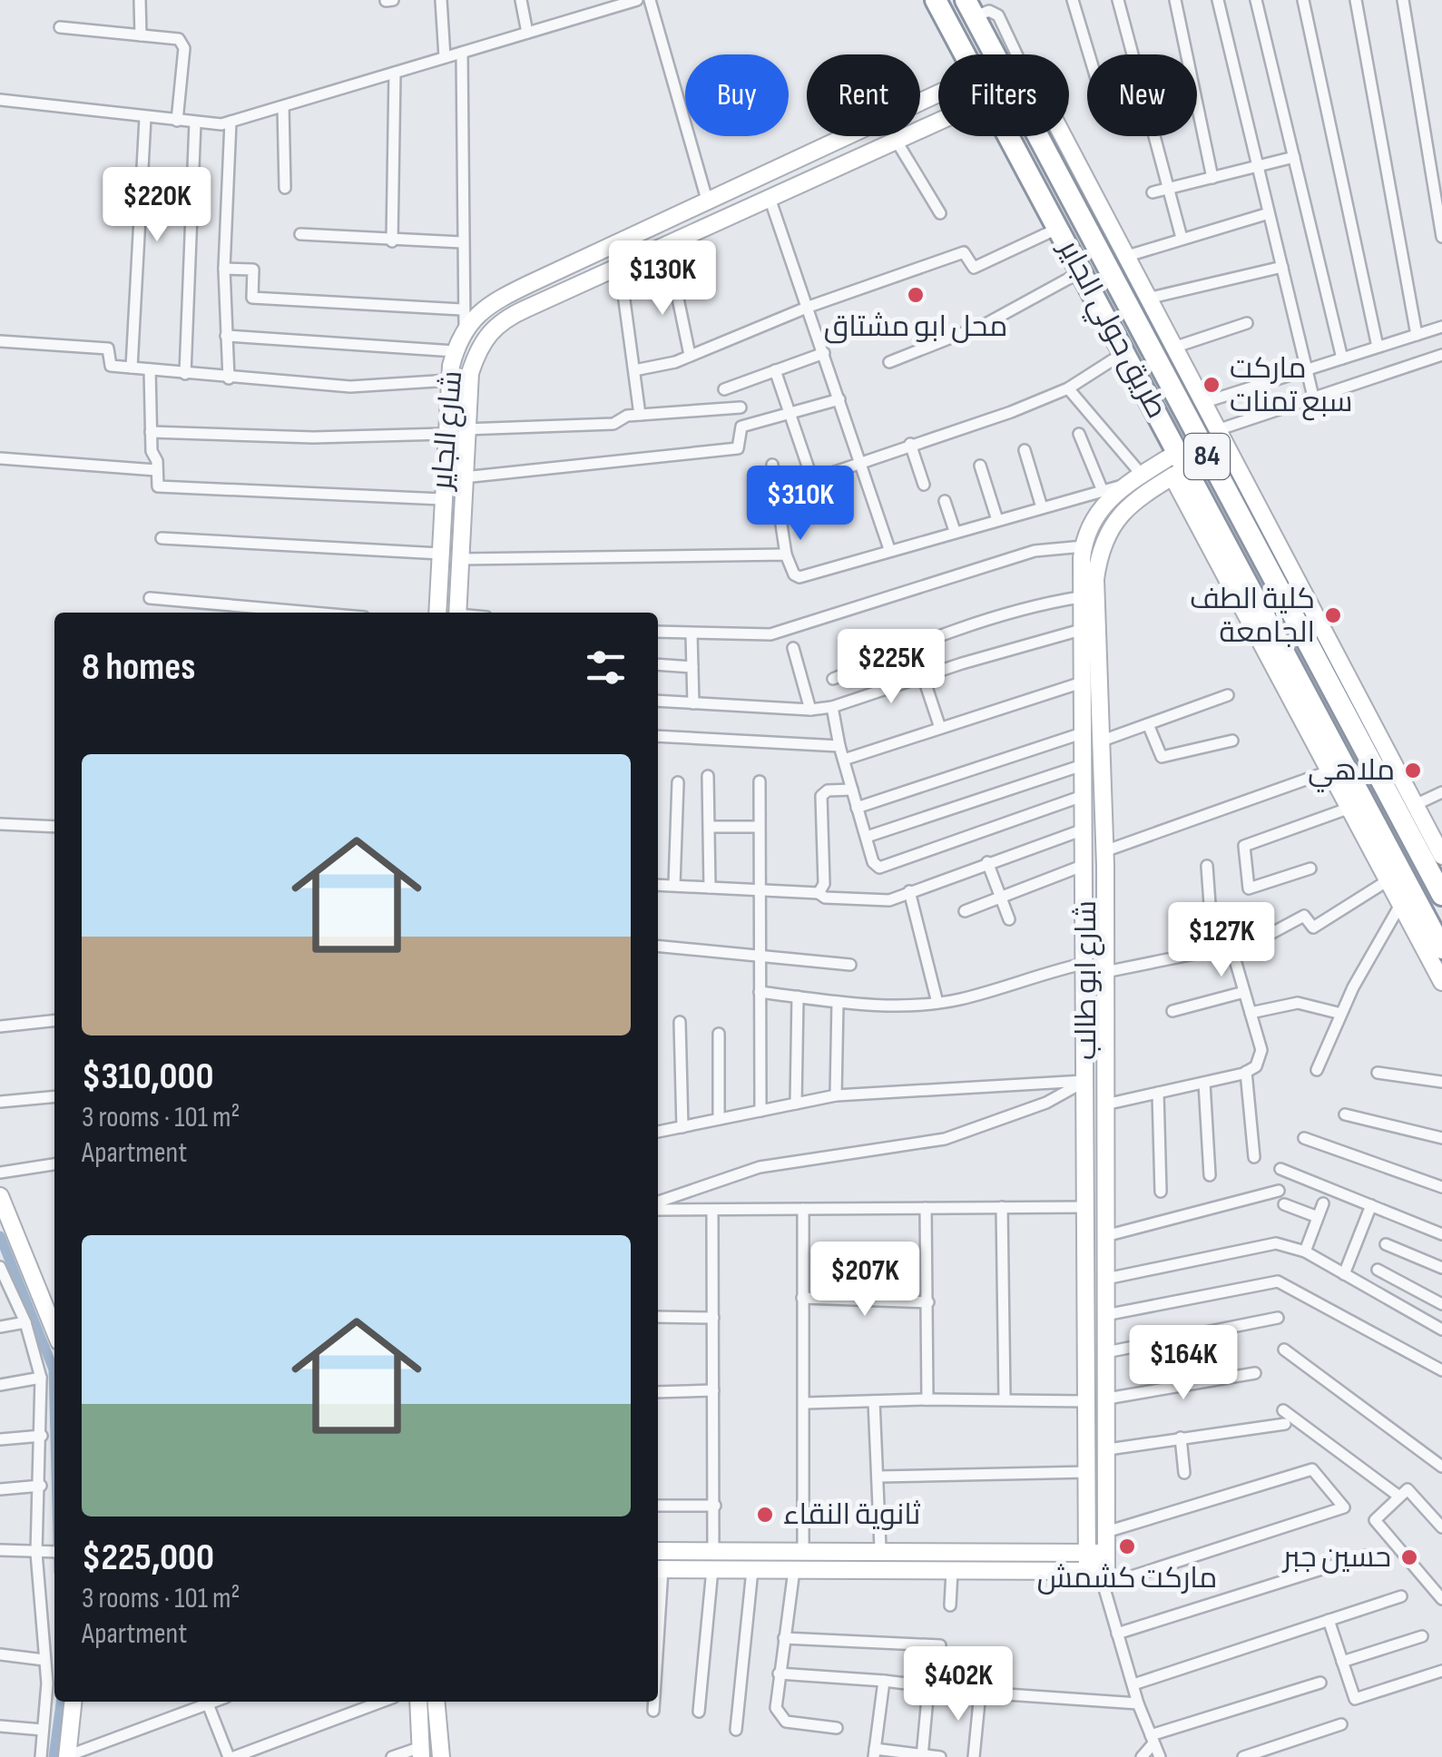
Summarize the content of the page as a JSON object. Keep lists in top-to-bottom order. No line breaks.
{"streets":{"highway":["طريق حولي الجاير","84"],"street":["شارع الجاير","شارع ابو طالب"]},"crossings":[["طريق حولي الجاير","شارع ابو طالب"]],"places":["محل ابو مشتاق","ماركت سبع تمنات","كلية الطف الجامعة","ملاهي","ثانوية النقاء","ماركت كشمش","حسين جبر"],"page":{"chip":["Buy","Rent","Filters","New"],"price":["$220K","$130K","$310K","$225K","$127K","$207K","$164K","$402K"],"heading":"8 homes","list":[{"name":"$310,000","note":"3 rooms · 101 m² · Apartment"},{"name":"$225,000","note":"3 rooms · 101 m² · Apartment"}]}}
